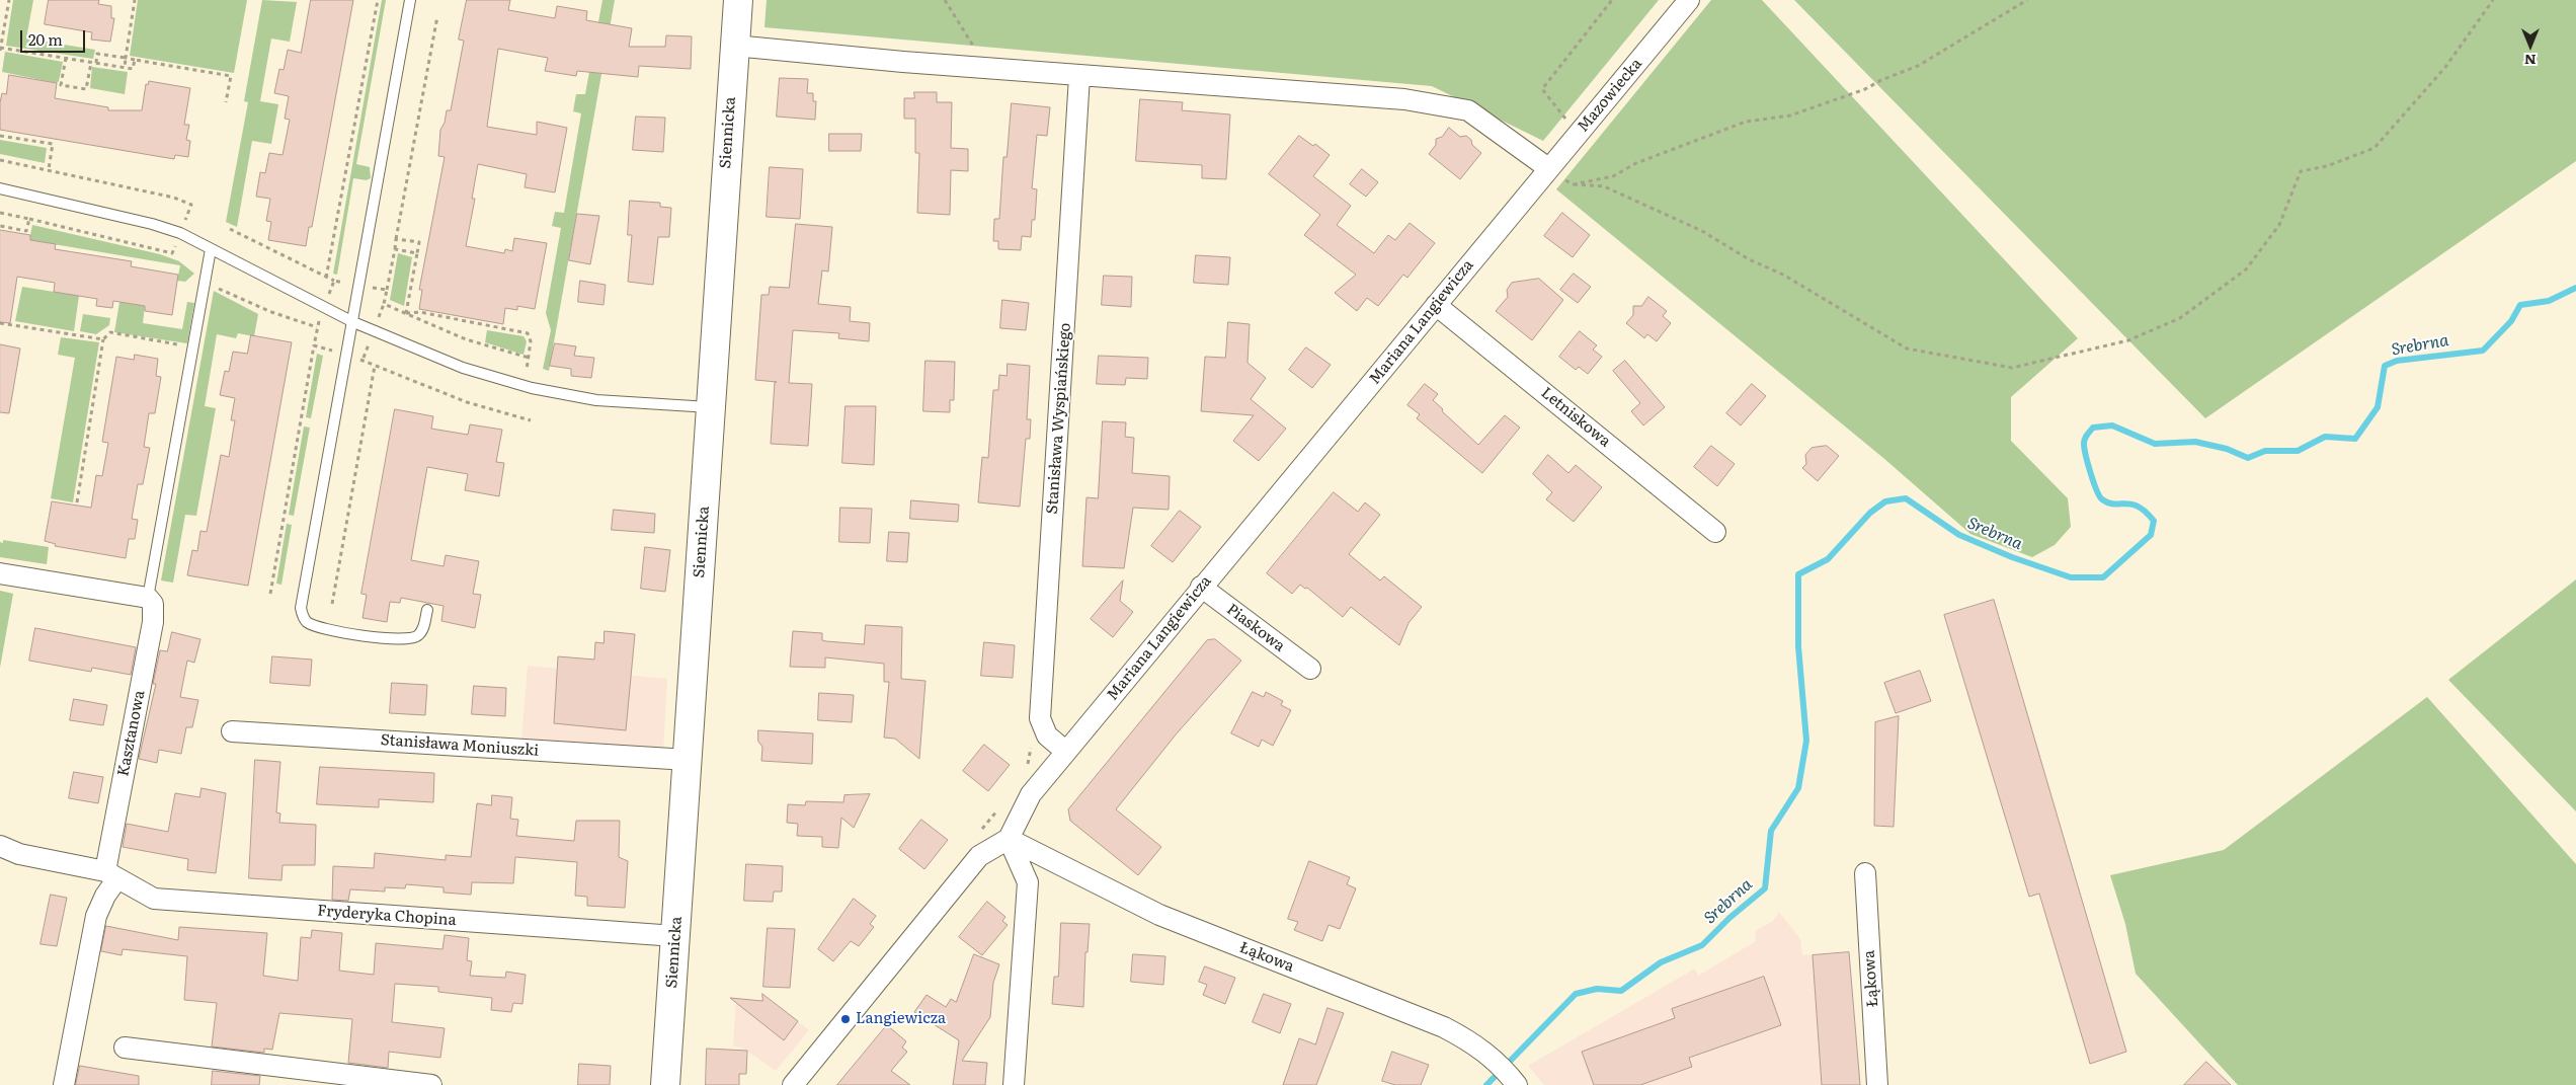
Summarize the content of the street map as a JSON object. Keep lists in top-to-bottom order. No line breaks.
{"streets":{"main road":["Siennicka"],"street":["Mazowiecka","Mariana Langiewicza","Letniskowa","Stanisława Wyspiańskiego","Piaskowa","Kasztanowa","Stanisława Moniuszki","Fryderyka Chopina","Łąkowa"]},"crossings":[["Mazowiecka","Mariana Langiewicza"],["Siennicka","Stanisława Moniuszki"],["Siennicka","Fryderyka Chopina"],["Mariana Langiewicza","Letniskowa"],["Mariana Langiewicza","Stanisława Wyspiańskiego"],["Mariana Langiewicza","Piaskowa"],["Mariana Langiewicza","Łąkowa"],["Kasztanowa","Fryderyka Chopina"]],"water":["Srebrna"],"places":["Langiewicza"],"scale_bar":"20 m","north":"bottom"}
